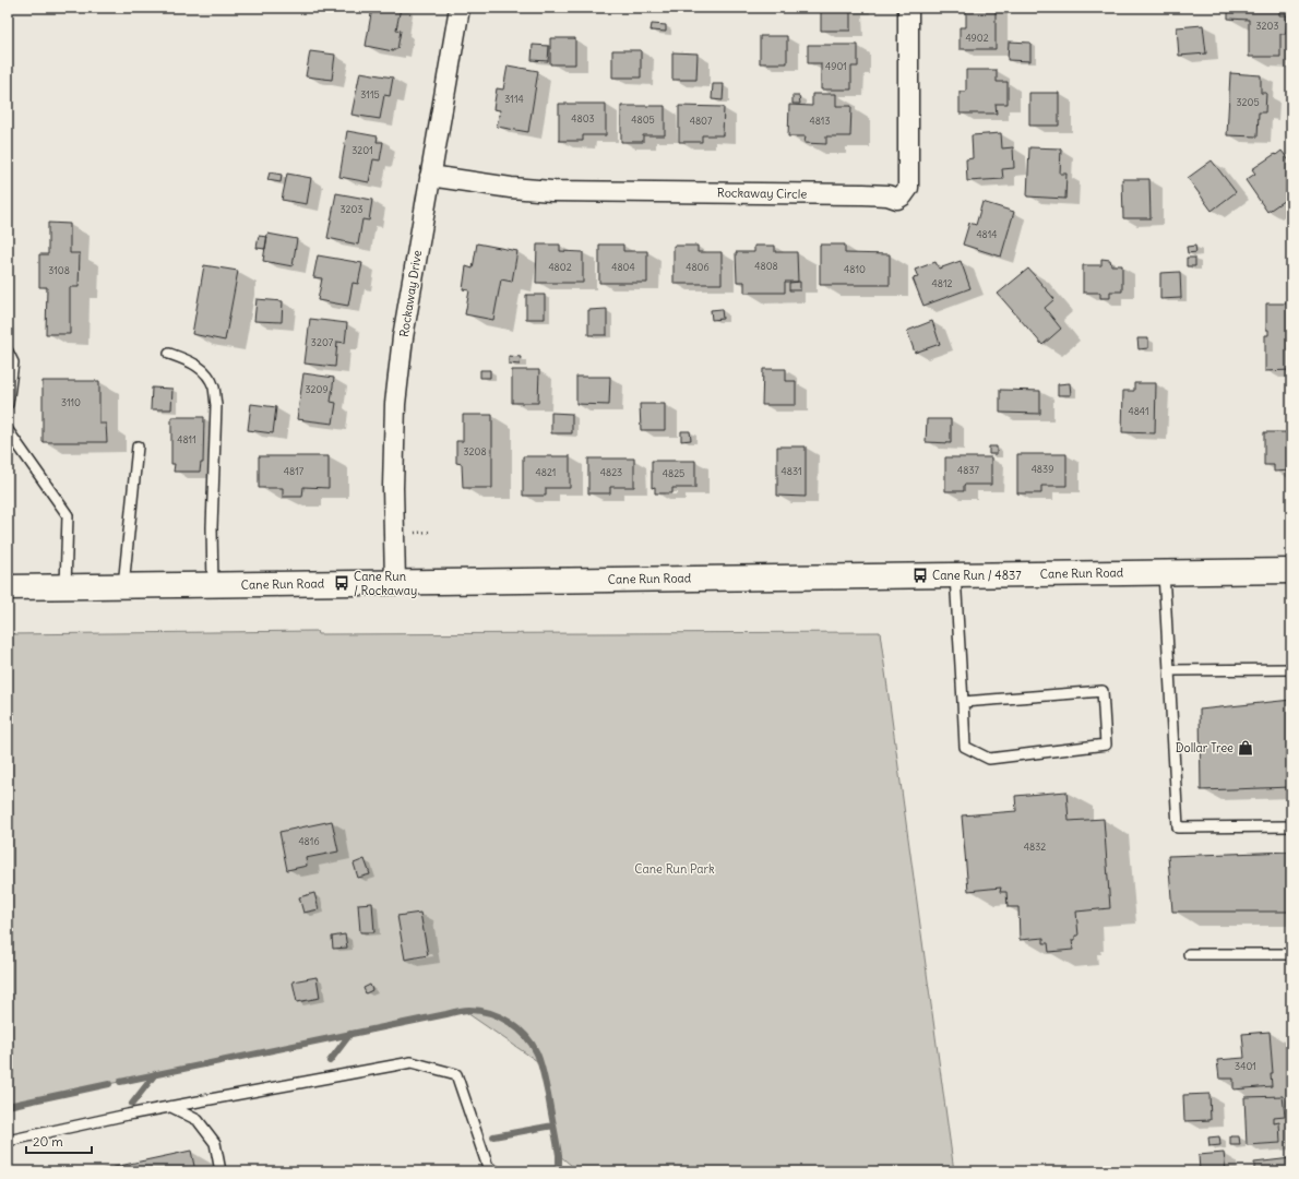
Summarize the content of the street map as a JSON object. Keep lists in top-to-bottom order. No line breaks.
{"streets":{"highway":["Cane Run Road"],"street":["Rockaway Circle","Rockaway Drive"]},"crossings":[["Rockaway Circle","Rockaway Drive"],["Rockaway Drive","Cane Run Road"]],"parks":["Cane Run Park"],"places":{"bus stop":["Cane Run / 4837","Cane Run / Rockaway"],"shop":["Dollar Tree"]},"house_numbers":["3203","4902","4901","3115","3114","3205","4803","4805","4807","4813","3201","3203","4814","4808","4802","4804","4806","4810","3108","4812","3207","3209","3110","4841","4811","3208","4839","4837","4817","4831","4821","4823","4825","4816","4832","3401"],"scale_bar":"20 m"}
